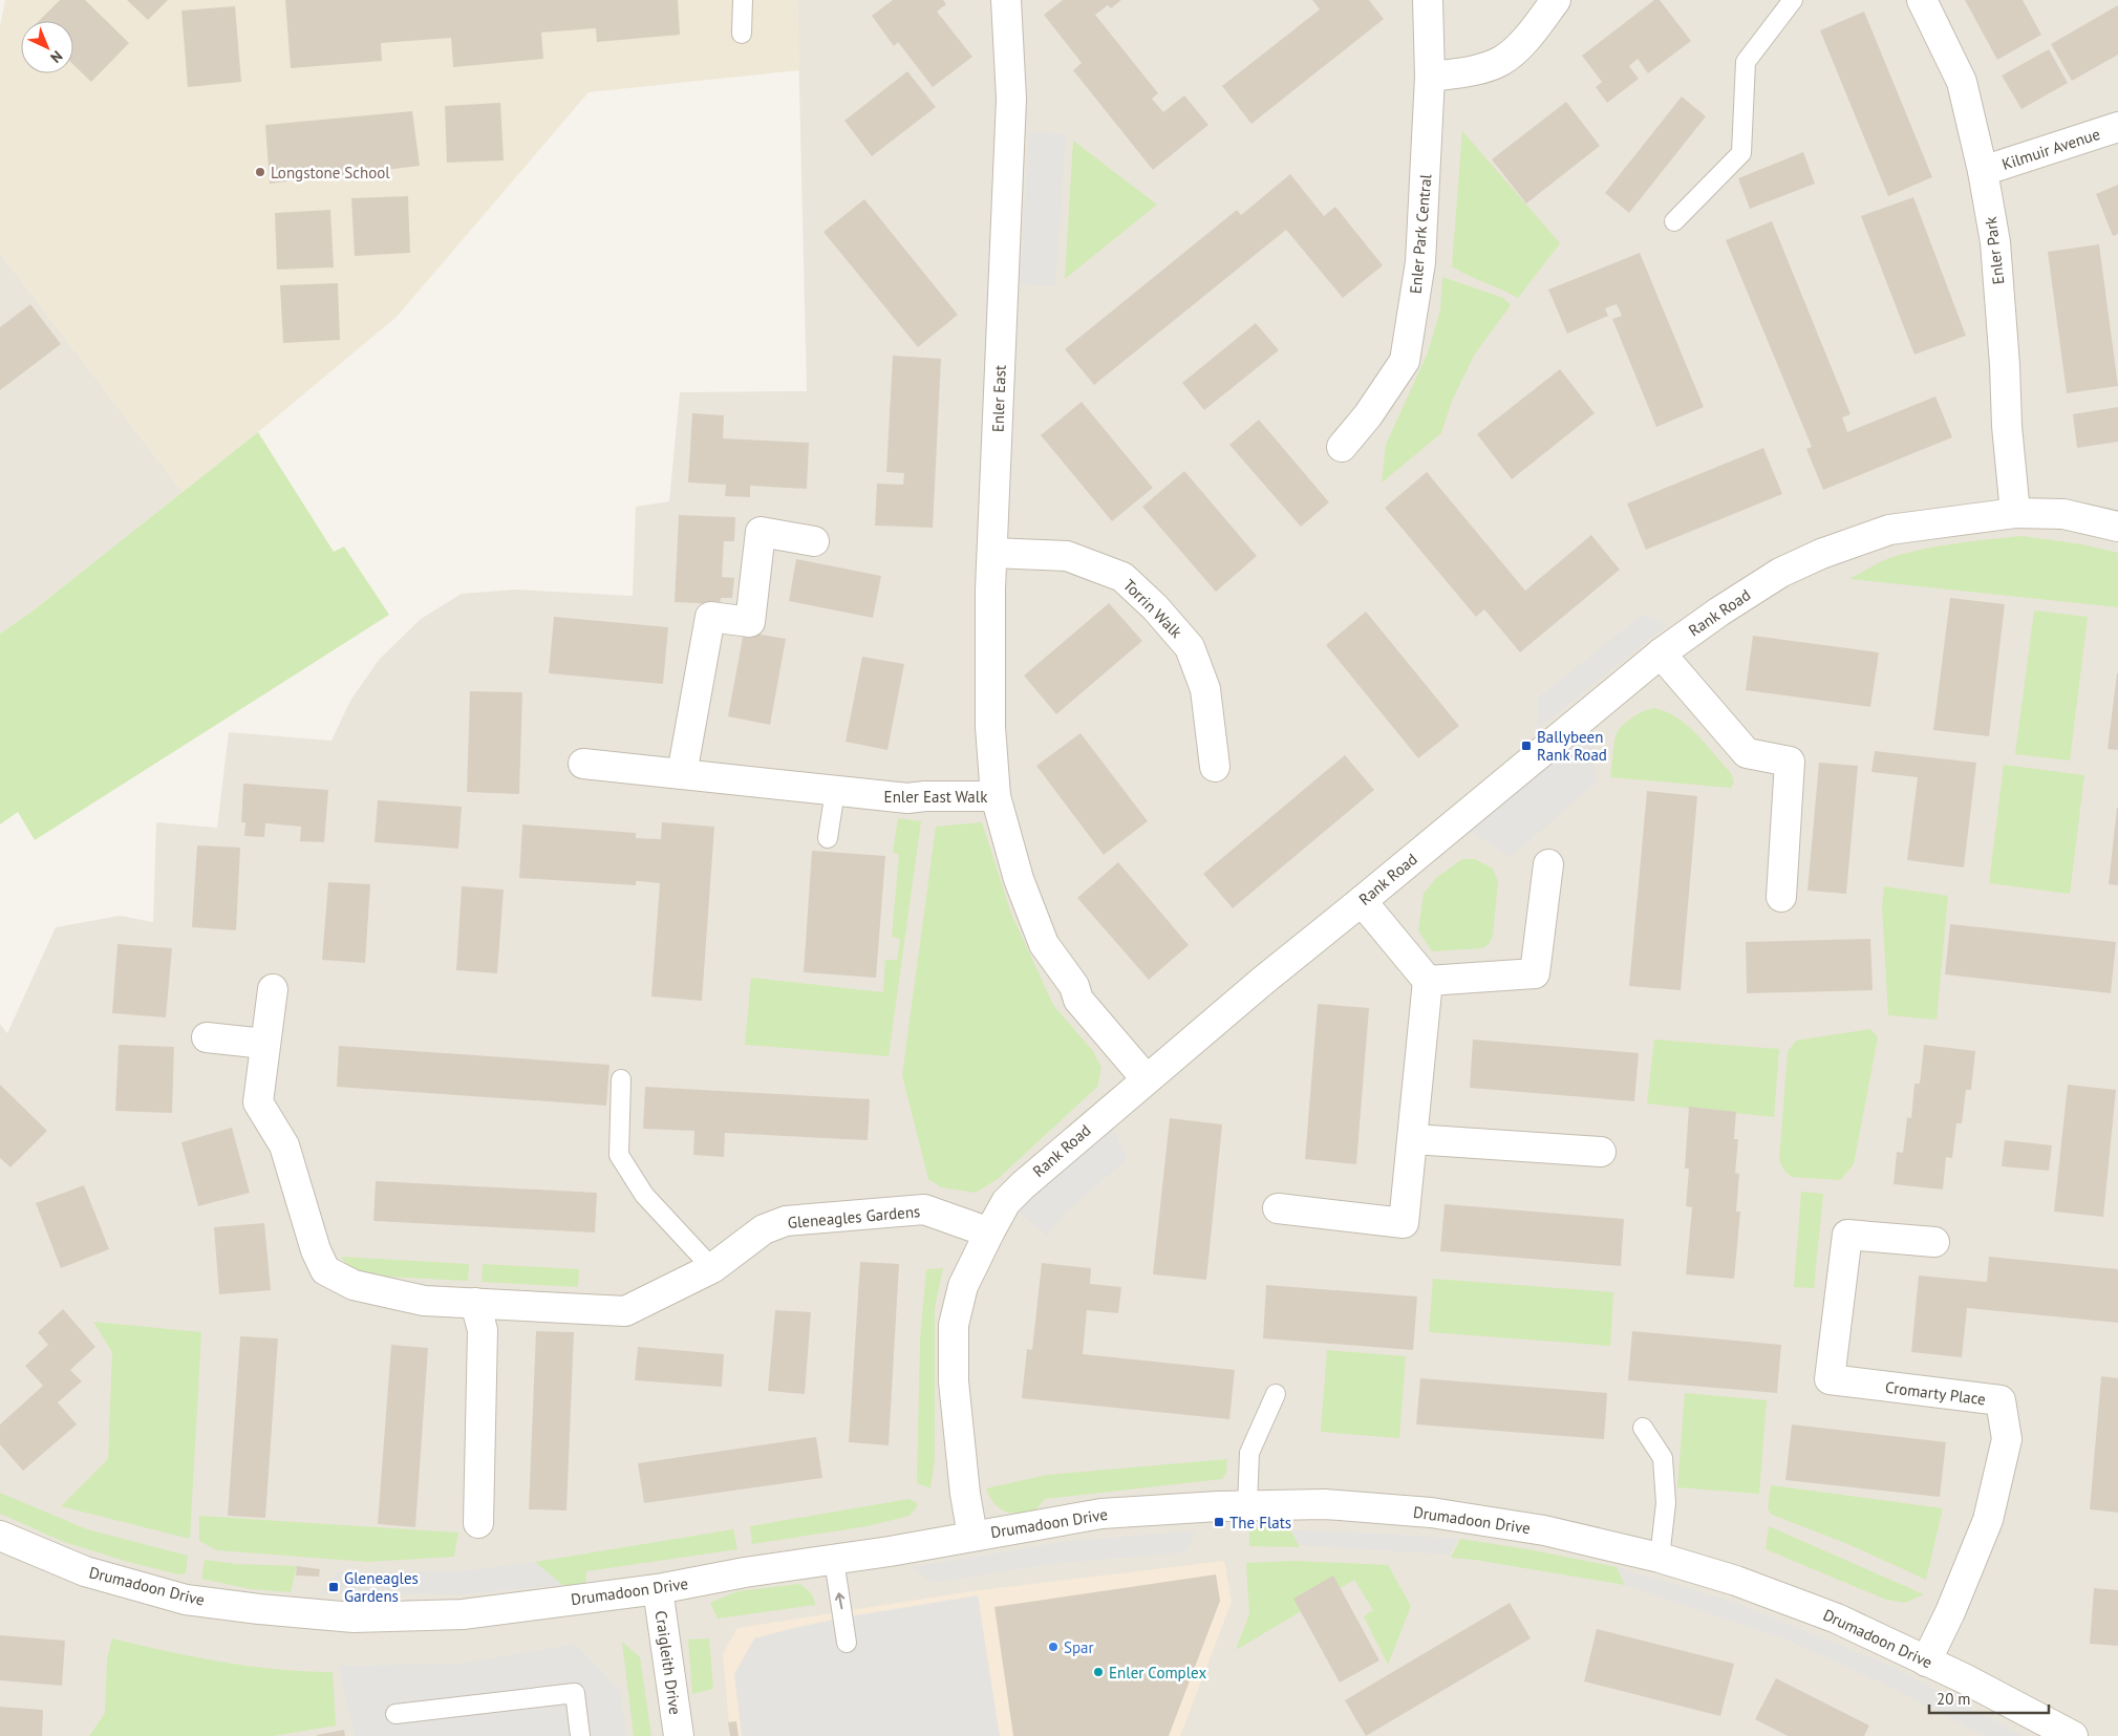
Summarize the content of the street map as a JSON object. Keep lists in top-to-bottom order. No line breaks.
{"streets":{"street":["Kilmuir Avenue","Enler Park Central","Enler Park","Enler East","Torrin Walk","Rank Road","Enler East Walk","Gleneagles Gardens","Cromarty Place","Drumadoon Drive","Craigleith Drive"]},"crossings":[["Kilmuir Avenue","Enler Park"],["Enler Park","Rank Road"],["Enler East","Torrin Walk"],["Enler East","Enler East Walk"],["Rank Road","Enler East Walk"],["Rank Road","Gleneagles Gardens"],["Rank Road","Drumadoon Drive"],["Cromarty Place","Drumadoon Drive"],["Drumadoon Drive","Craigleith Drive"]],"places":{"other":["Longstone School","Spar","Enler Complex"],"transit":["Ballybeen Rank Road","The Flats","Gleneagles Gardens"]},"scale_bar":"20 m","north":"bottom right"}
